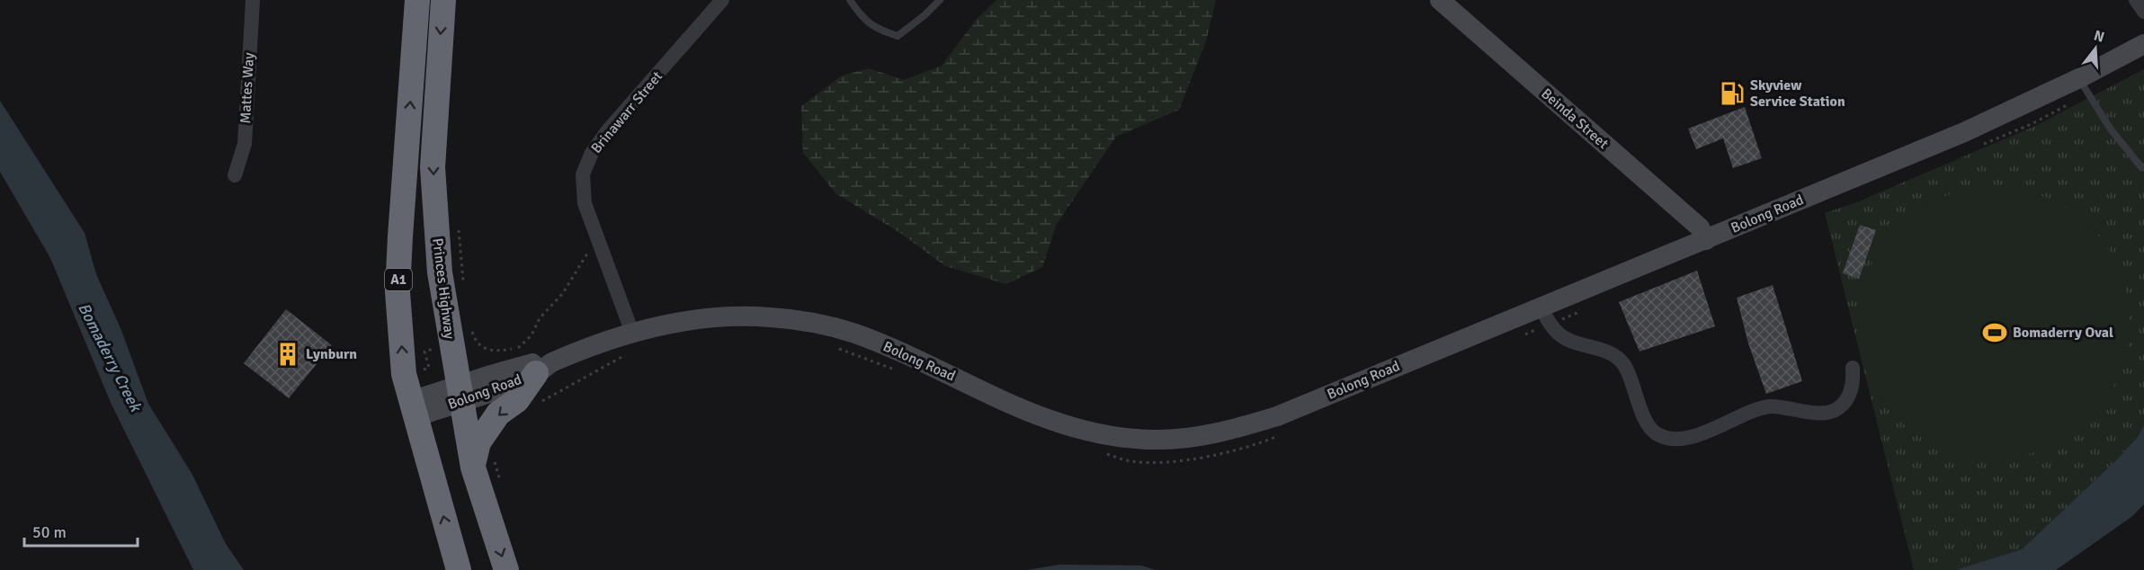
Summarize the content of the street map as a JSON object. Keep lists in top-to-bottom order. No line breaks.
{"streets":{"highway":["A1","Princes Highway"],"main road":["Beinda Street","Bolong Road"],"street":["Mattes Way","Brinawarr Street"]},"crossings":[["Brinawarr Street","Bolong Road"],["Beinda Street","Bolong Road"],["Bolong Road","A1"],["Bolong Road","Princes Highway"]],"water":["Bomaderry Creek"],"places":{"fuel station":["Skyview Service Station"],"sports":["Bomaderry Oval"],"building":["Lynburn"]},"scale_bar":"50 m","north":"top"}
